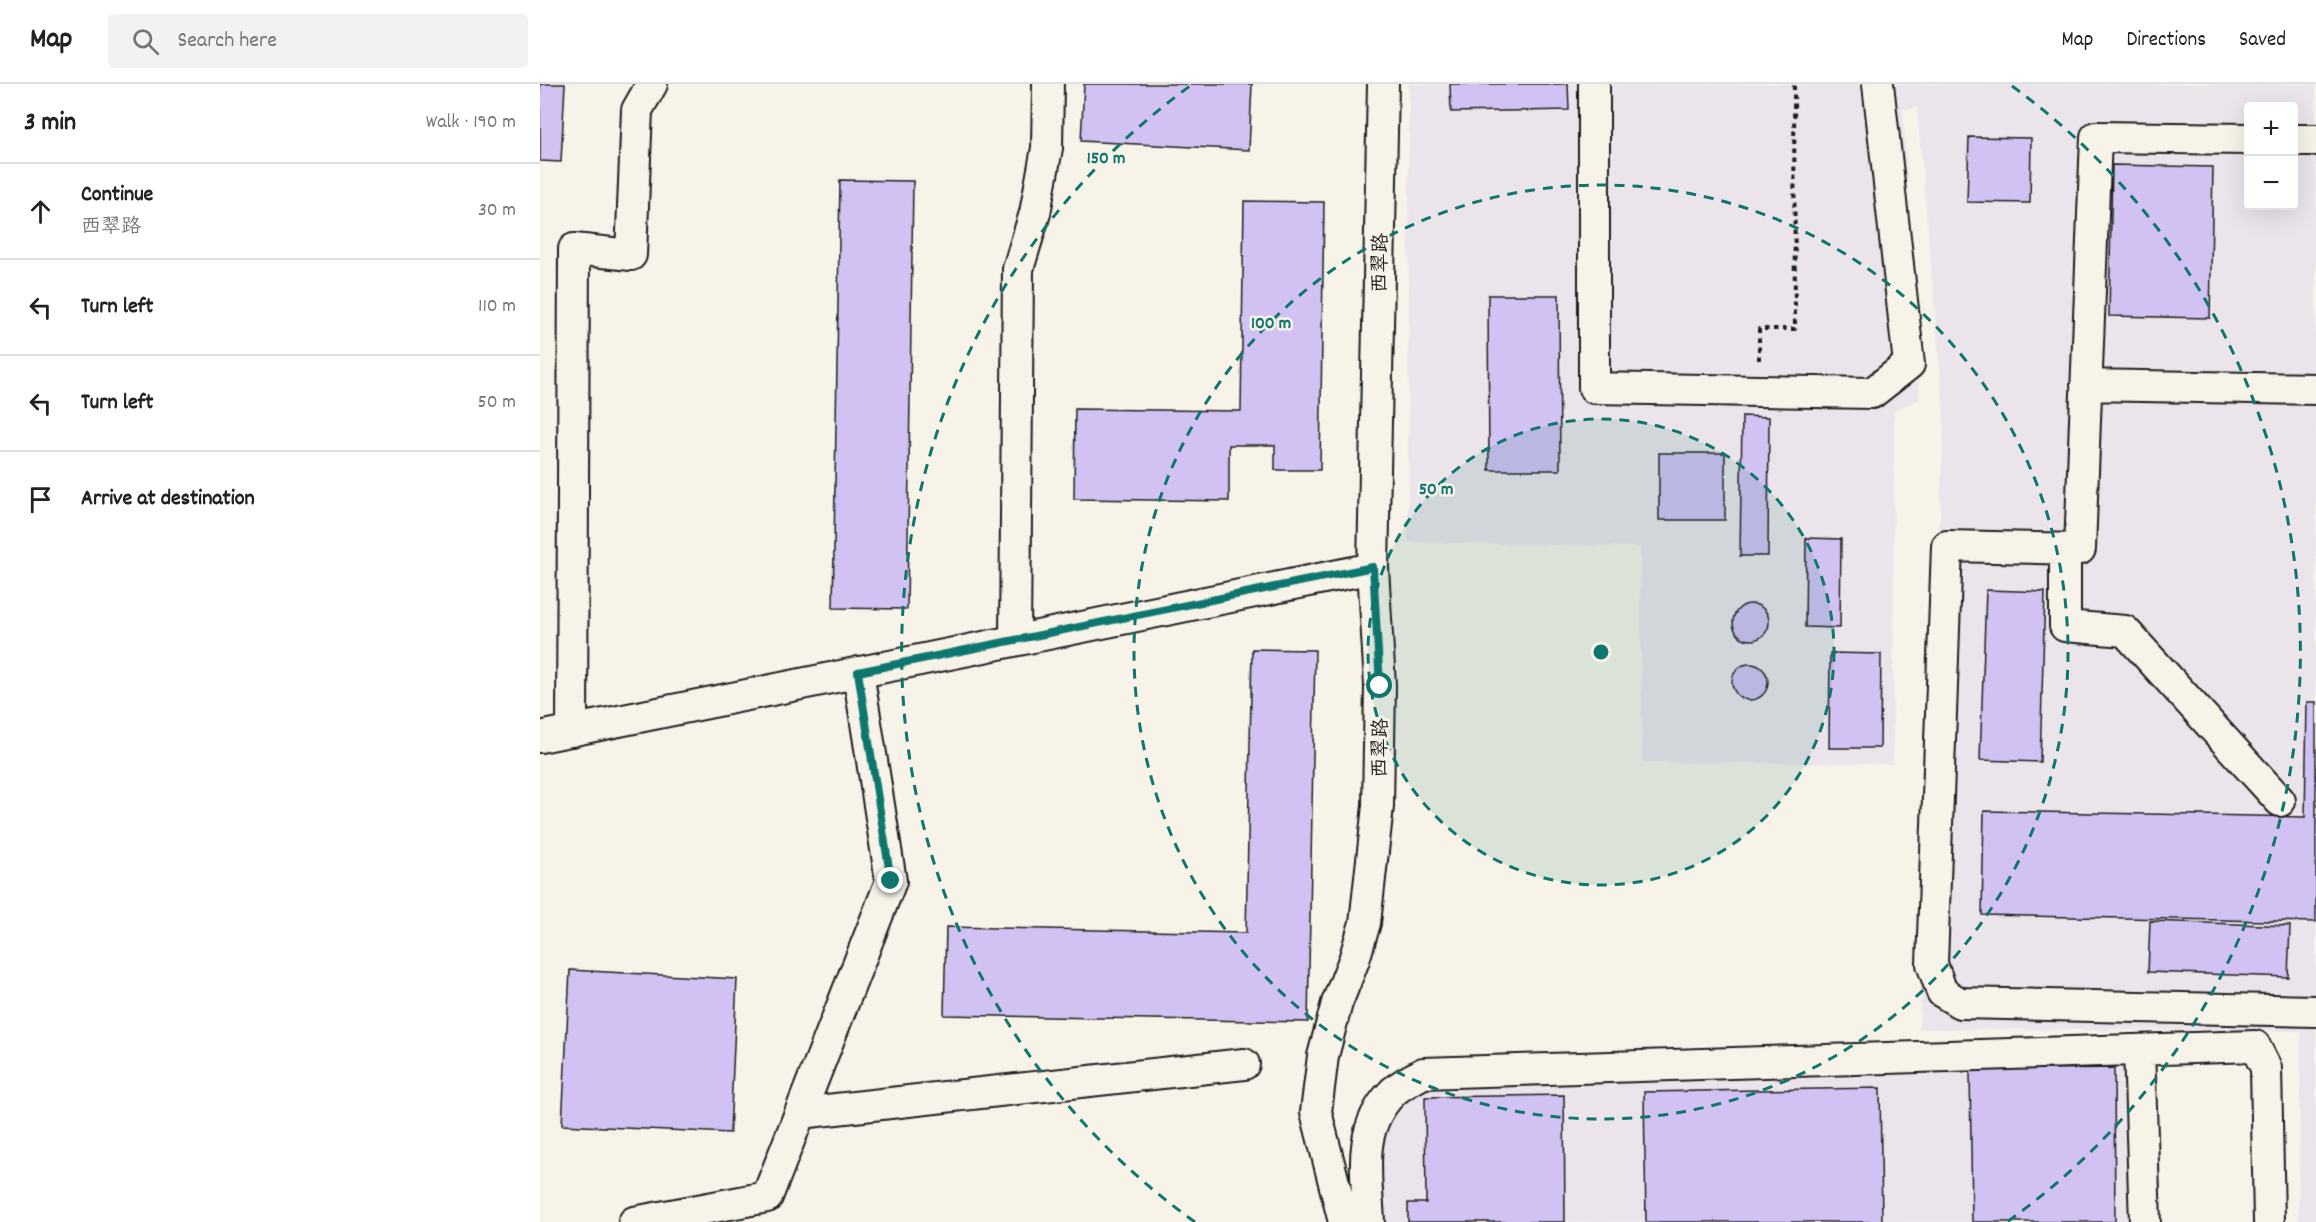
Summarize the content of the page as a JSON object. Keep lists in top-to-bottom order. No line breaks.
{"streets":{"street":["西翠路"]},"page":{"header":"Map","search":"Search here","nav":["Map","Directions","Saved"],"heading":["3 min","Walk · 190 m"],"map_buttons":["+","−"],"list":[["Continue","西翠路","30 m"],["Turn left","110 m"],["Turn left","50 m"],"Arrive at destination"]},"rings":["150 m","100 m","50 m"]}
